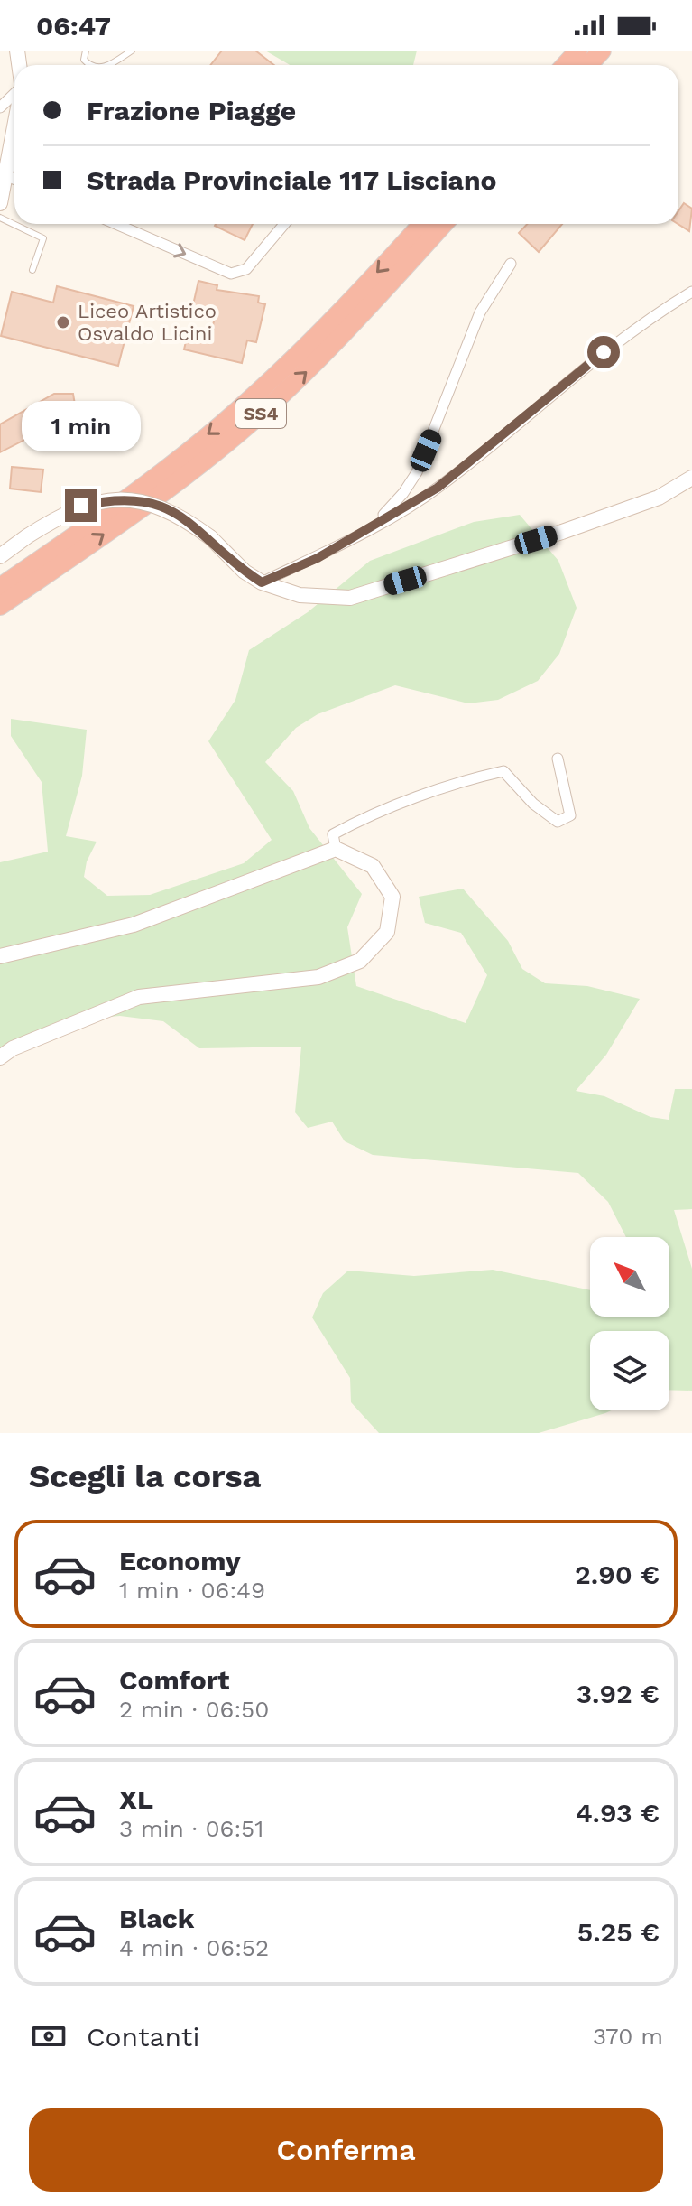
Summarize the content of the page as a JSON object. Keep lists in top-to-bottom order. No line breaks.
{"streets":{"highway":["SS4"]},"places":["Liceo Artistico Osvaldo Licini"],"north":"top left","page":{"status":"06:47","banner":["Frazione Piagge","Strada Provinciale 117 Lisciano"],"bubble":"1 min","heading":"Scegli la corsa","list":[{"name":"Economy","note":"1 min · 06:49","value":"2.90 €"},{"name":"Comfort","note":"2 min · 06:50","value":"3.92 €"},{"name":"XL","note":"3 min · 06:51","value":"4.93 €"},{"name":"Black","note":"4 min · 06:52","value":"5.25 €"}],"pay":["Contanti","370 m"],"buttons":"Conferma"}}
